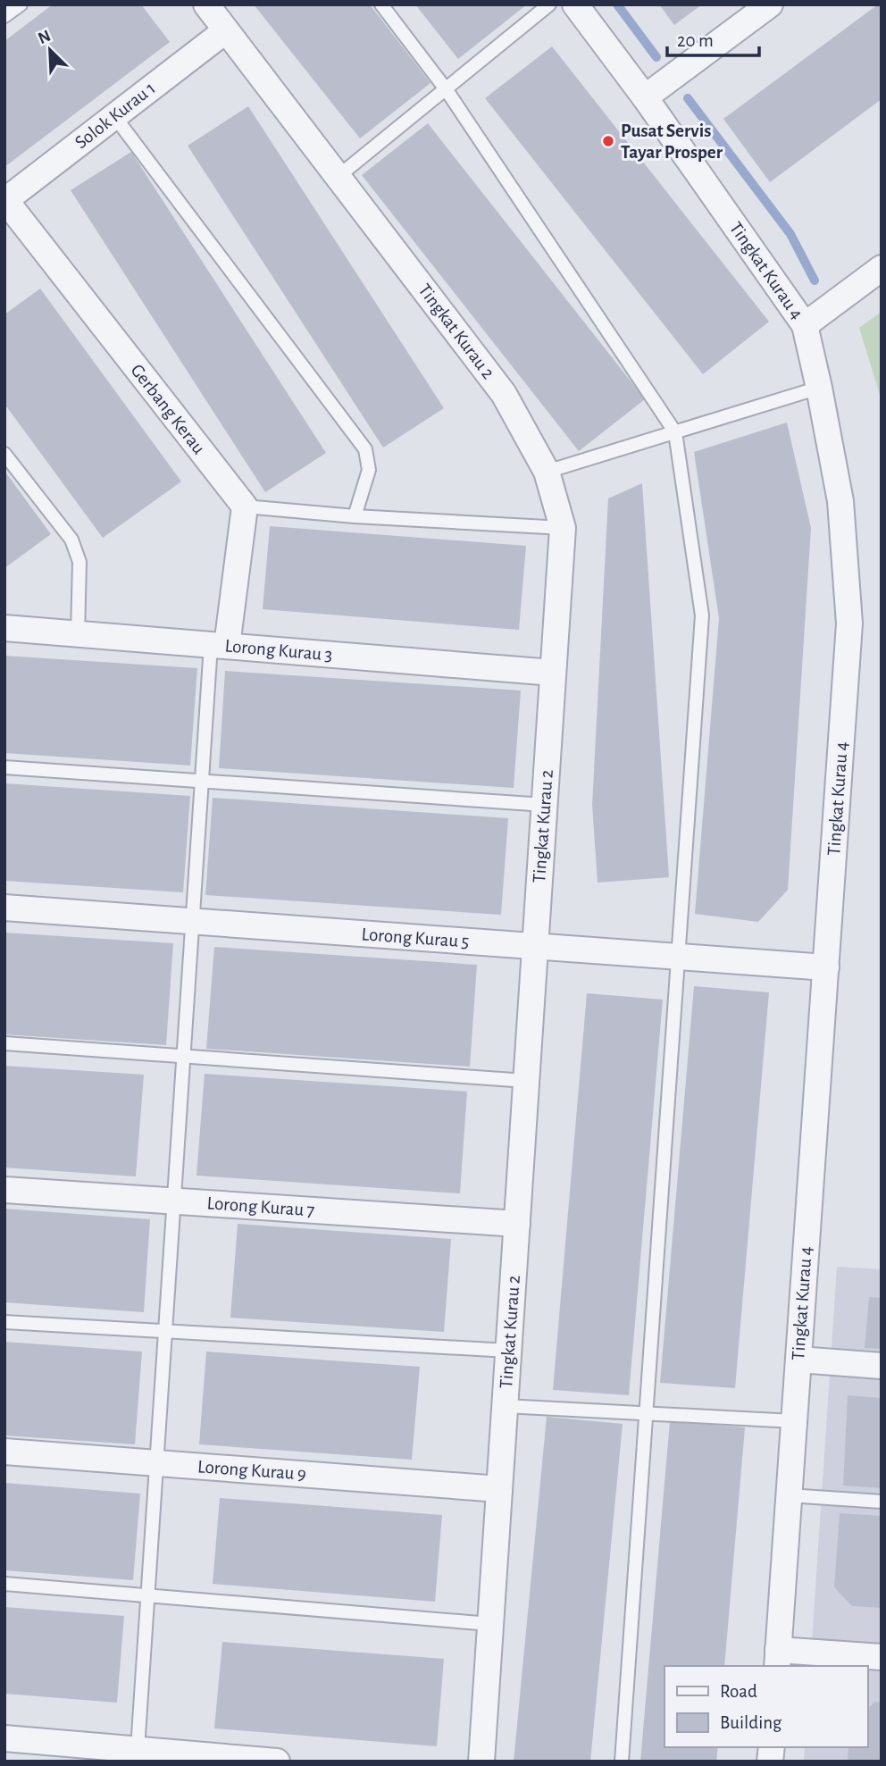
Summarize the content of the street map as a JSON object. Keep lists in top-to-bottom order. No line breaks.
{"streets":{"street":["Solok Kurau 1","Tingkat Kurau 4","Tingkat Kurau 2","Gerbang Kerau","Lorong Kurau 3","Lorong Kurau 5","Lorong Kurau 7","Lorong Kurau 9"]},"crossings":[["Solok Kurau 1","Tingkat Kurau 2"],["Solok Kurau 1","Gerbang Kerau"],["Tingkat Kurau 4","Lorong Kurau 5"],["Tingkat Kurau 2","Lorong Kurau 3"],["Tingkat Kurau 2","Lorong Kurau 5"],["Tingkat Kurau 2","Lorong Kurau 7"],["Tingkat Kurau 2","Lorong Kurau 9"]],"places":["Pusat Servis Tayar Prosper"],"legend":["Road","Building"],"scale_bar":"20 m","north":"top left"}
